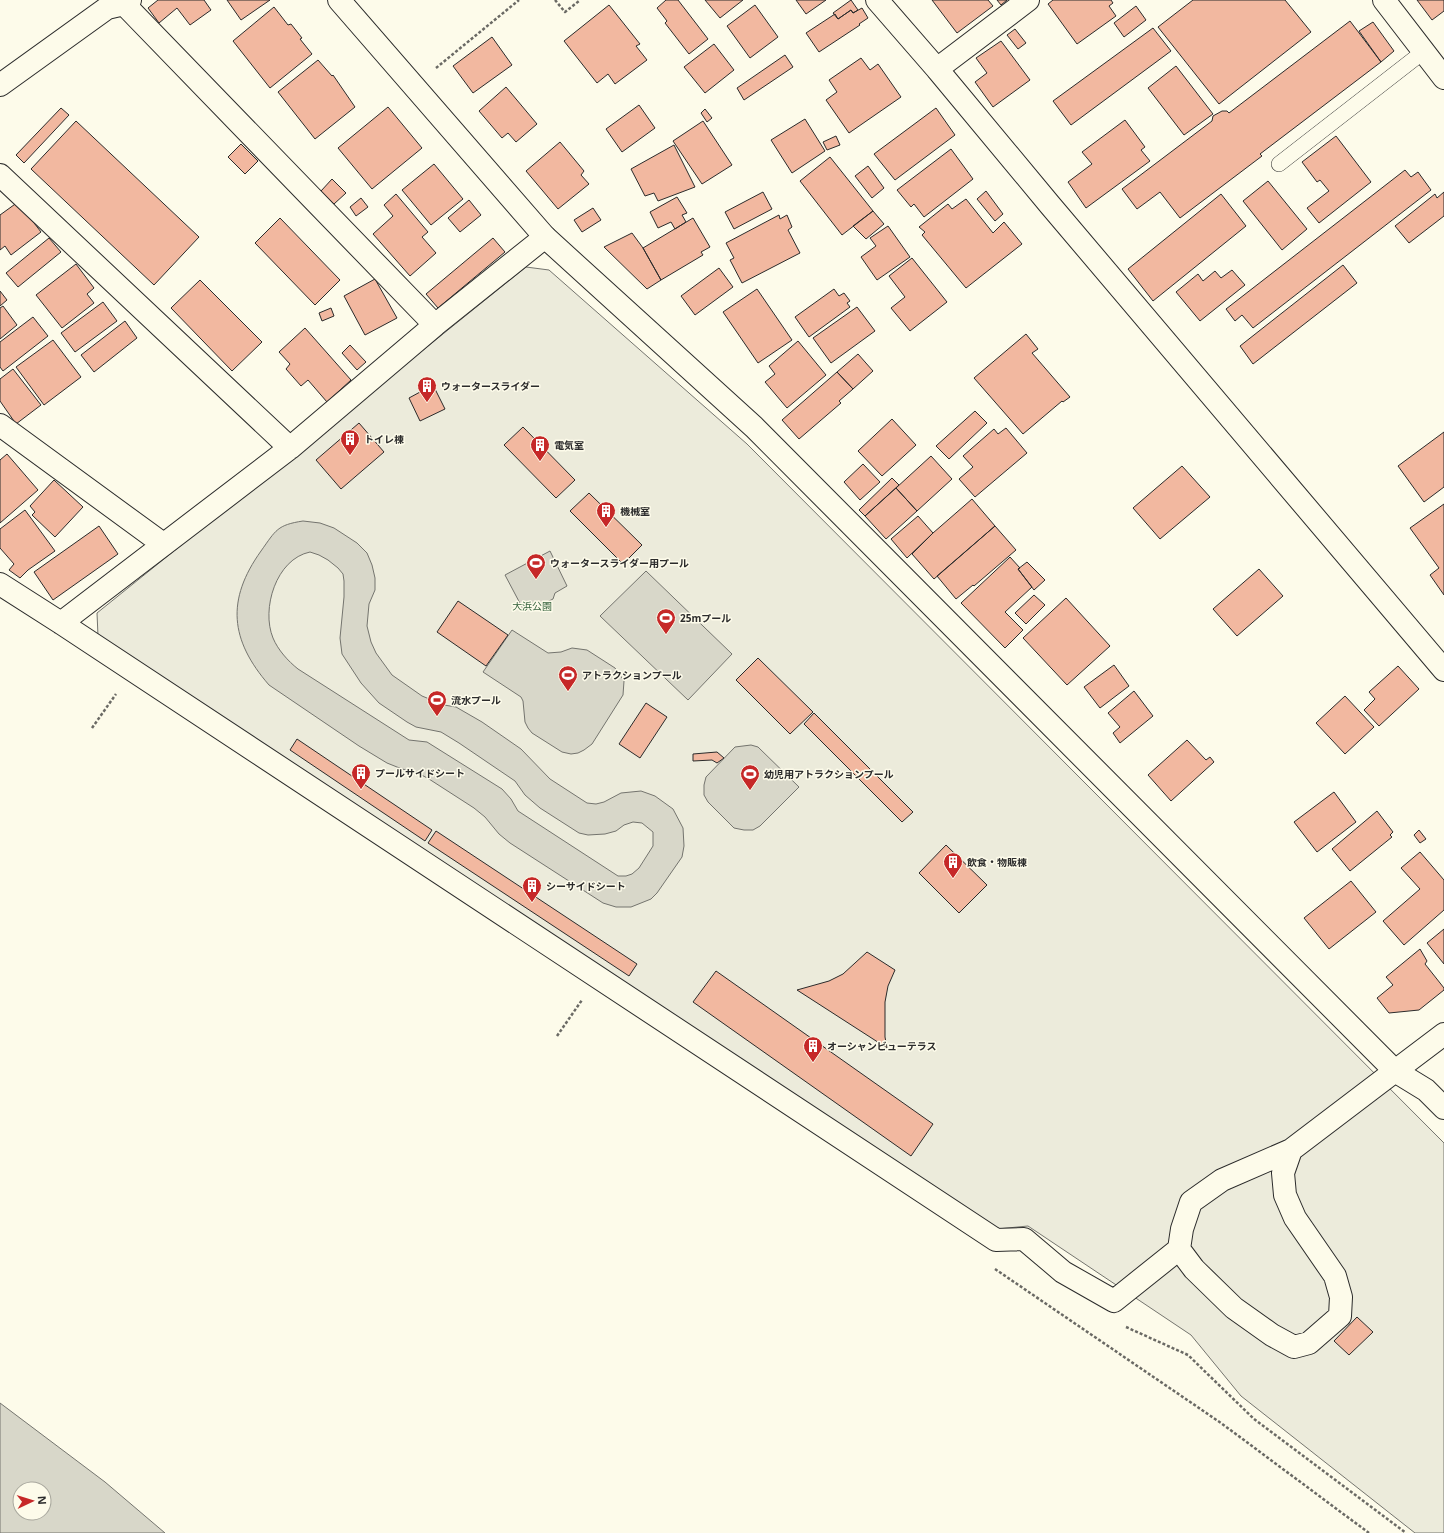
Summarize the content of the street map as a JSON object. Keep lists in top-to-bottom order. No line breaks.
{"parks":["大浜公園"],"places":{"building":["ウォータースライダー","トイレ棟","電気室","機械室","プールサイドシート","飲食・物販棟","シーサイドシート","オーシャンビューテラス"],"sports":["ウォータースライダー用プール","25mプール","アトラクションプール","流水プール","幼児用アトラクションプール"]},"north":"right"}
